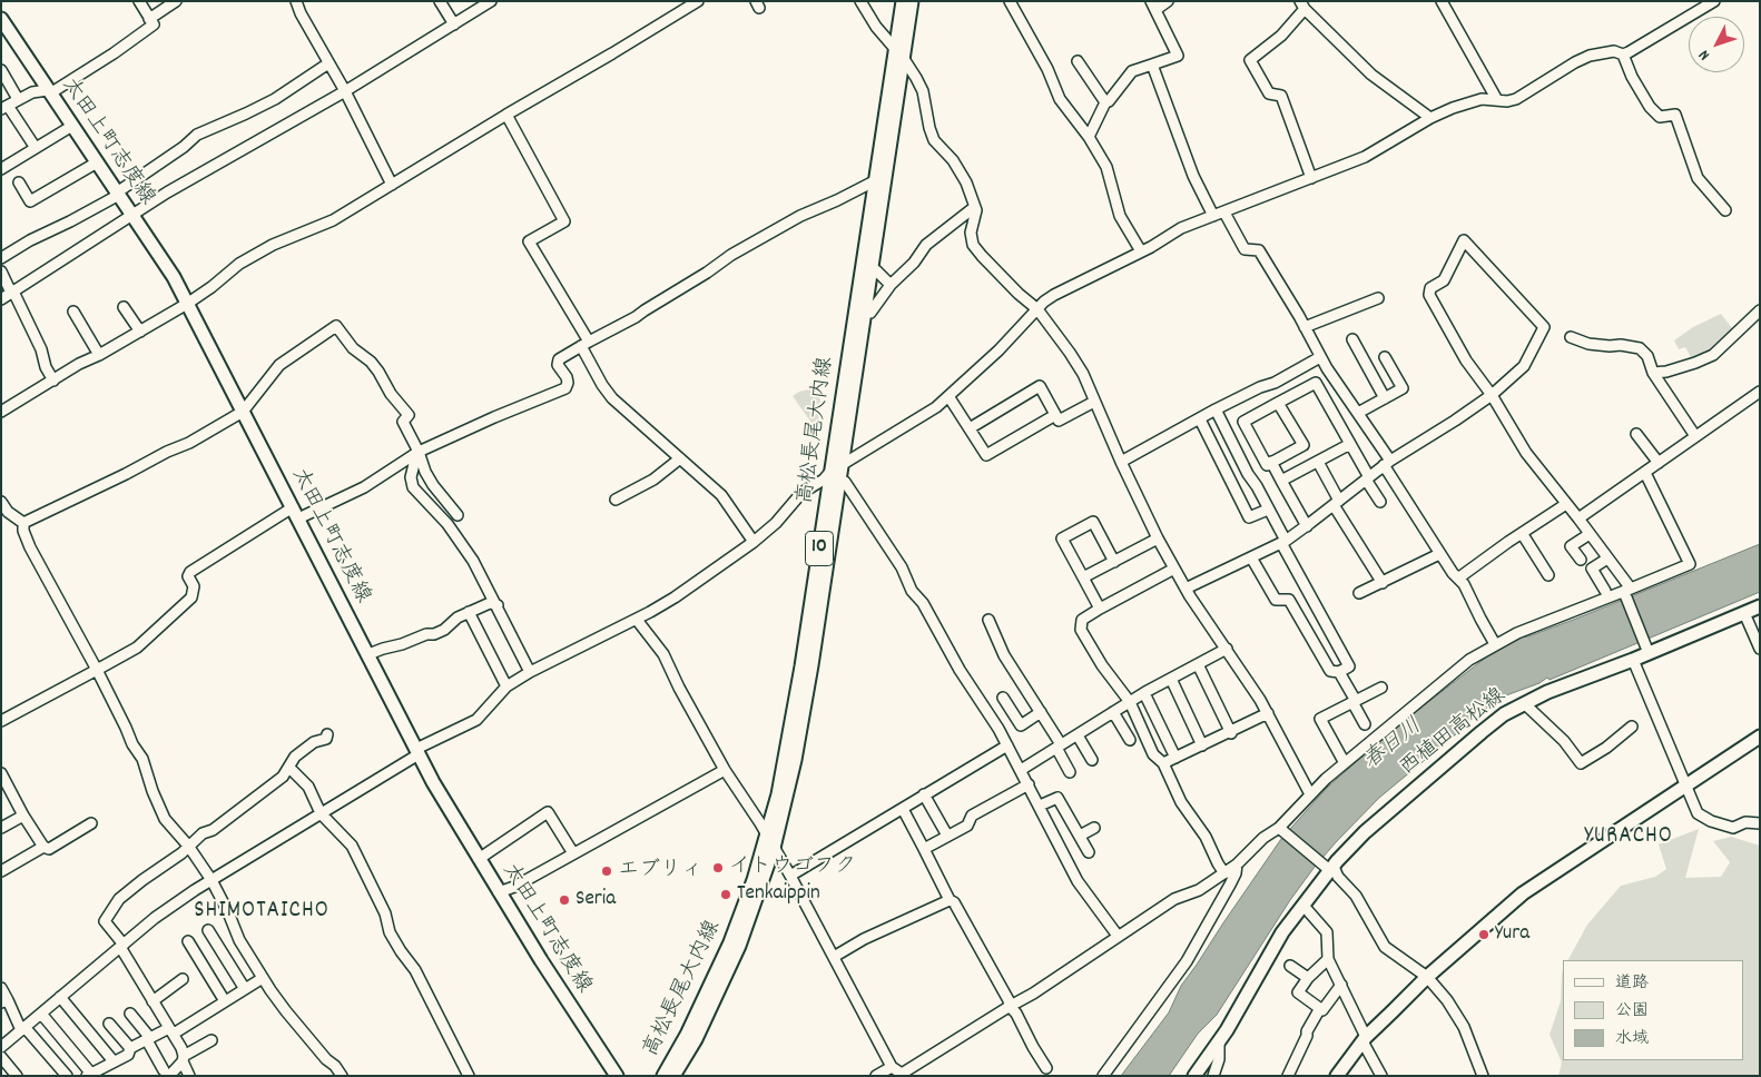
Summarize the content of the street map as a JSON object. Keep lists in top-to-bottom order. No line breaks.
{"streets":{"main road":["太田上町志度線","高松長尾大内線","10","西植田高松線"]},"districts":["YURACHO","SHIMOTAICHO"],"water":["春日川"],"places":["イトウゴフク","エブリィ","Tenkaippin","Seria","Yura"],"legend":["道路","公園","水域"],"north":"bottom left"}
